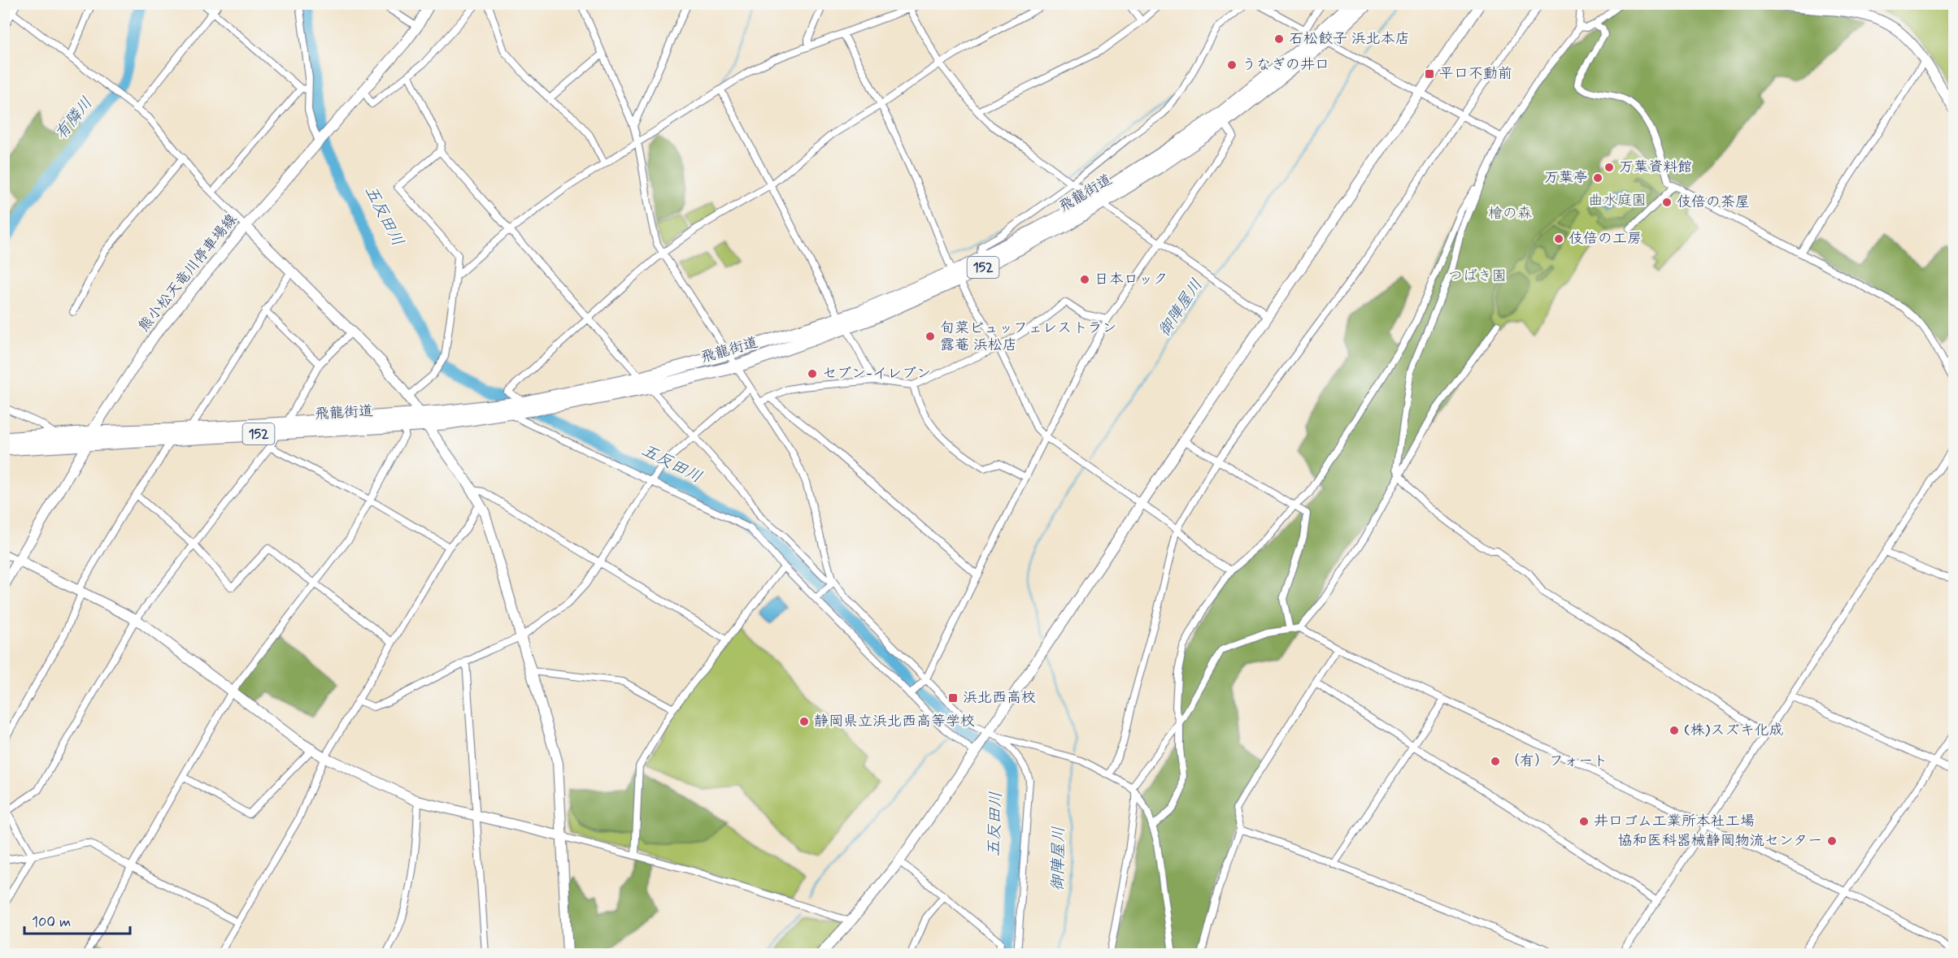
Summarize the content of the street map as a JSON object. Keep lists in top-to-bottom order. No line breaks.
{"streets":{"highway":["飛龍街道","152"],"street":["熊小松天竜川停車場線"]},"crossings":[["飛龍街道","熊小松天竜川停車場線"]],"water":["有隣川","五反田川","御陣屋川"],"parks":["曲水庭園","檜の森","つばき園"],"places":{"other":["石松餃子 浜北本店","うなぎの井口","万葉資料館","万葉亭","伎倍の茶屋","伎倍の工房","日本ロック","旬菜ビュッフェレストラン 露菴 浜松店","セブン-イレブン","静岡県立浜北西高等学校","(株)スズキ化成","（有）フォート","井口ゴム工業所本社工場","協和医科器械静岡物流センター"],"transit":["平口不動前","浜北西高校"]},"scale_bar":"100 m"}
